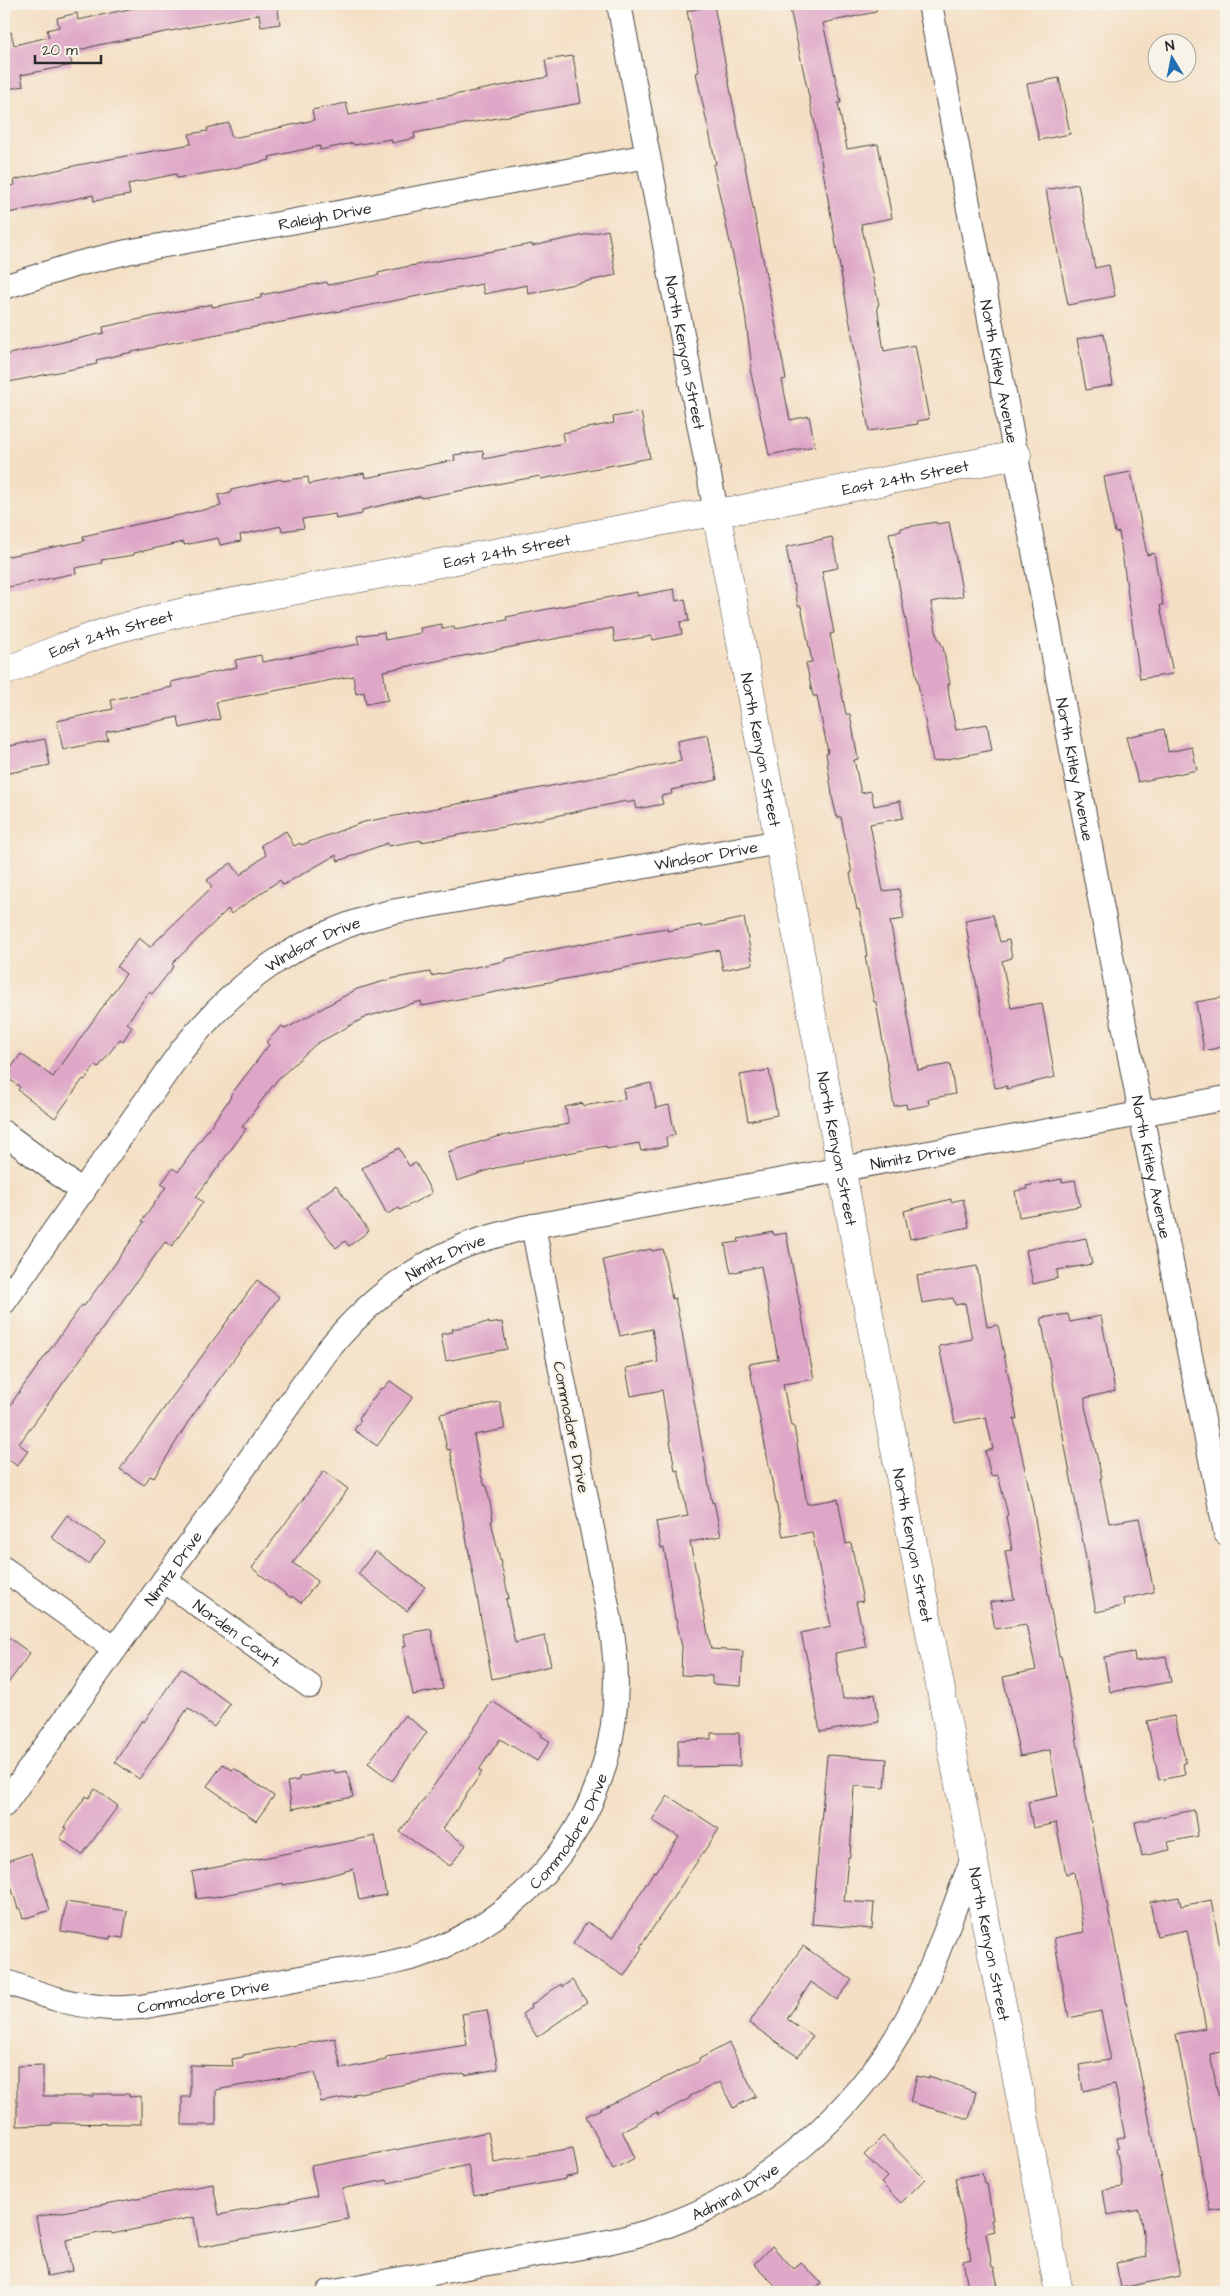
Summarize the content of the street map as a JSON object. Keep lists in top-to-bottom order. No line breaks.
{"streets":{"street":["Raleigh Drive","North Kenyon Street","North Kitley Avenue","East 24th Street","Windsor Drive","Nimitz Drive","Commodore Drive","Norden Court","Admiral Drive"]},"crossings":[["Raleigh Drive","North Kenyon Street"],["North Kenyon Street","East 24th Street"],["North Kenyon Street","Windsor Drive"],["North Kenyon Street","Nimitz Drive"],["North Kenyon Street","Admiral Drive"],["North Kitley Avenue","East 24th Street"],["North Kitley Avenue","Nimitz Drive"],["Nimitz Drive","Commodore Drive"],["Nimitz Drive","Norden Court"]],"scale_bar":"20 m","north":"top"}
